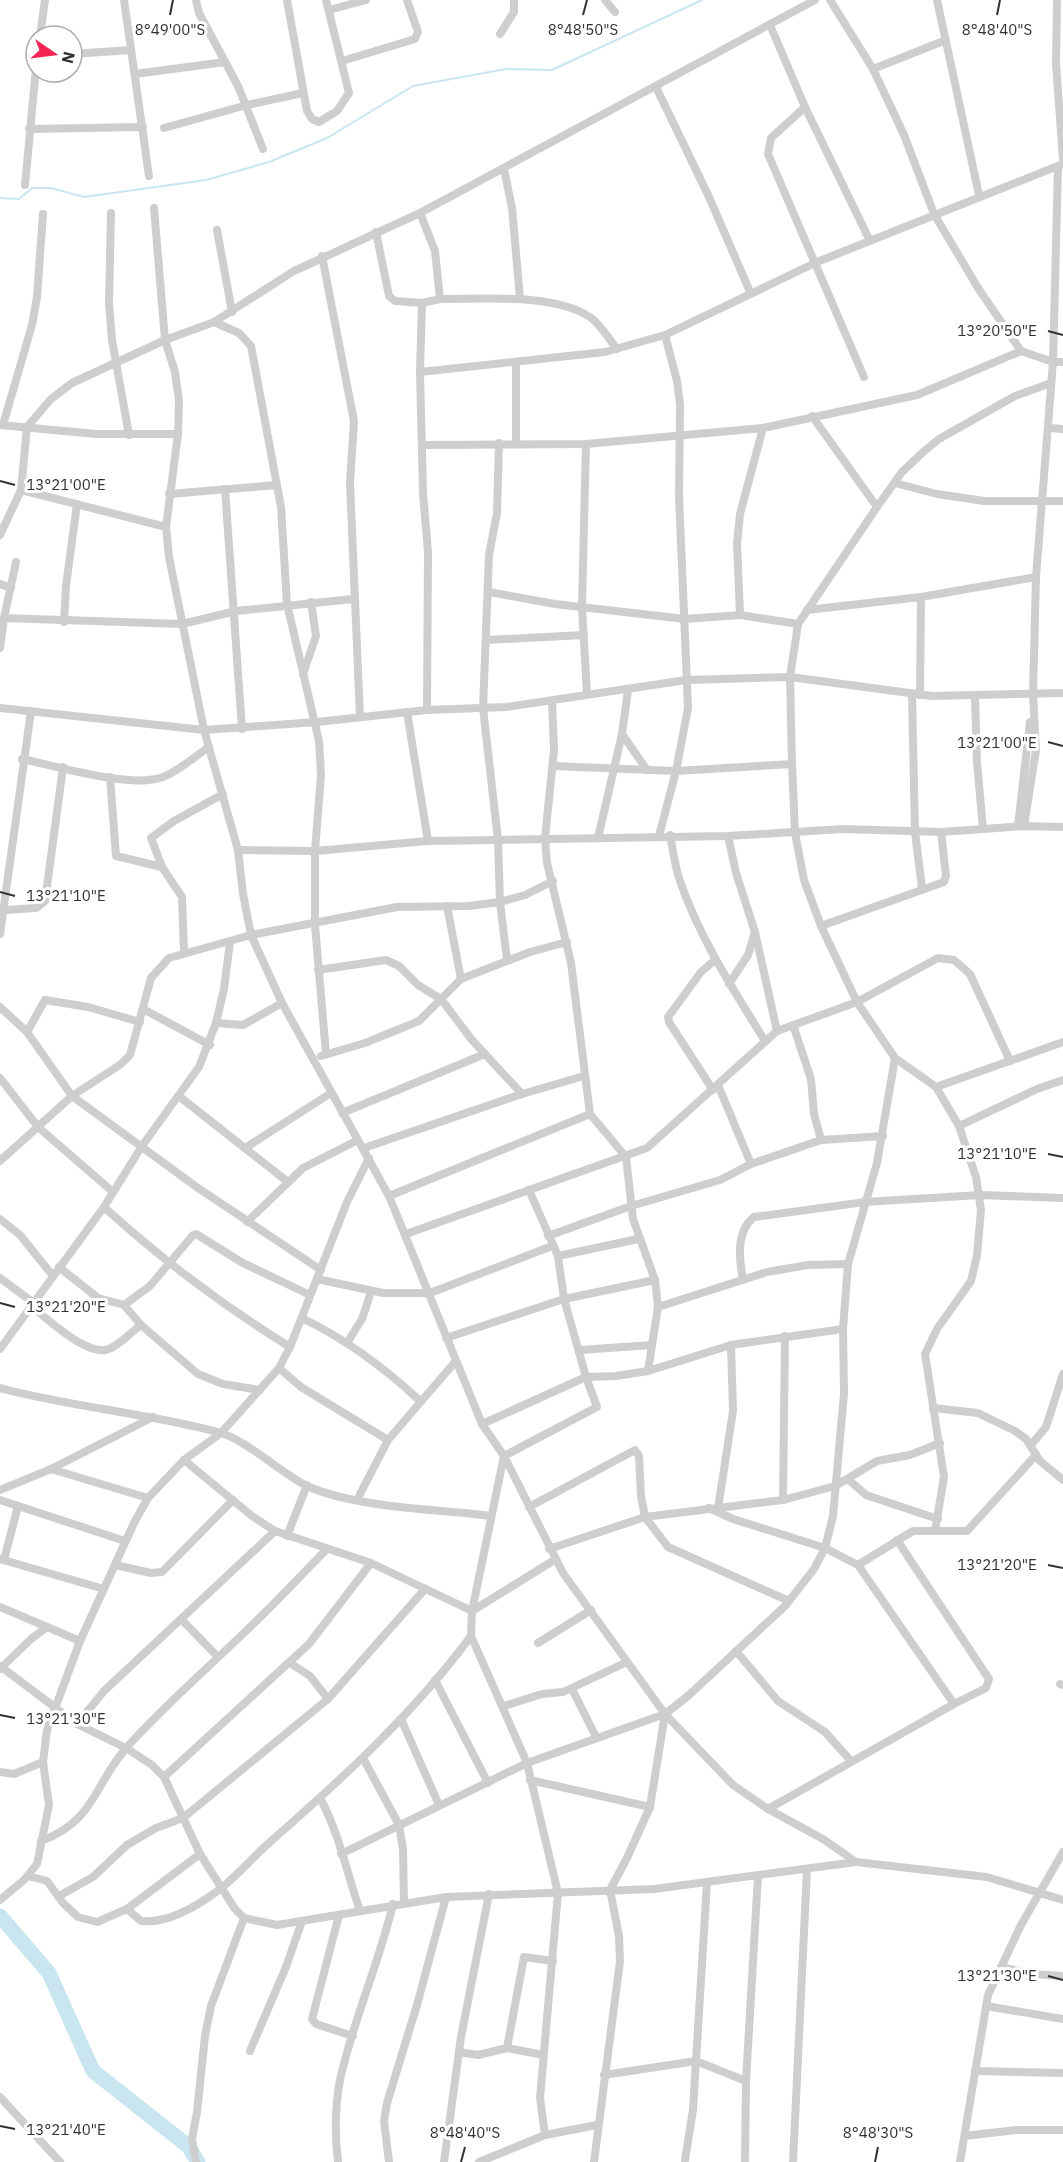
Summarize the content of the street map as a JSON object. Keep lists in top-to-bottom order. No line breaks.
{"north":"right","coordinates":["8°48'50\"S","8°48'40\"S","8°49'00\"S","13°20'50\"E","13°21'00\"E","13°21'10\"E","13°21'20\"E","13°21'30\"E","13°21'40\"E","8°48'30\"S"]}
